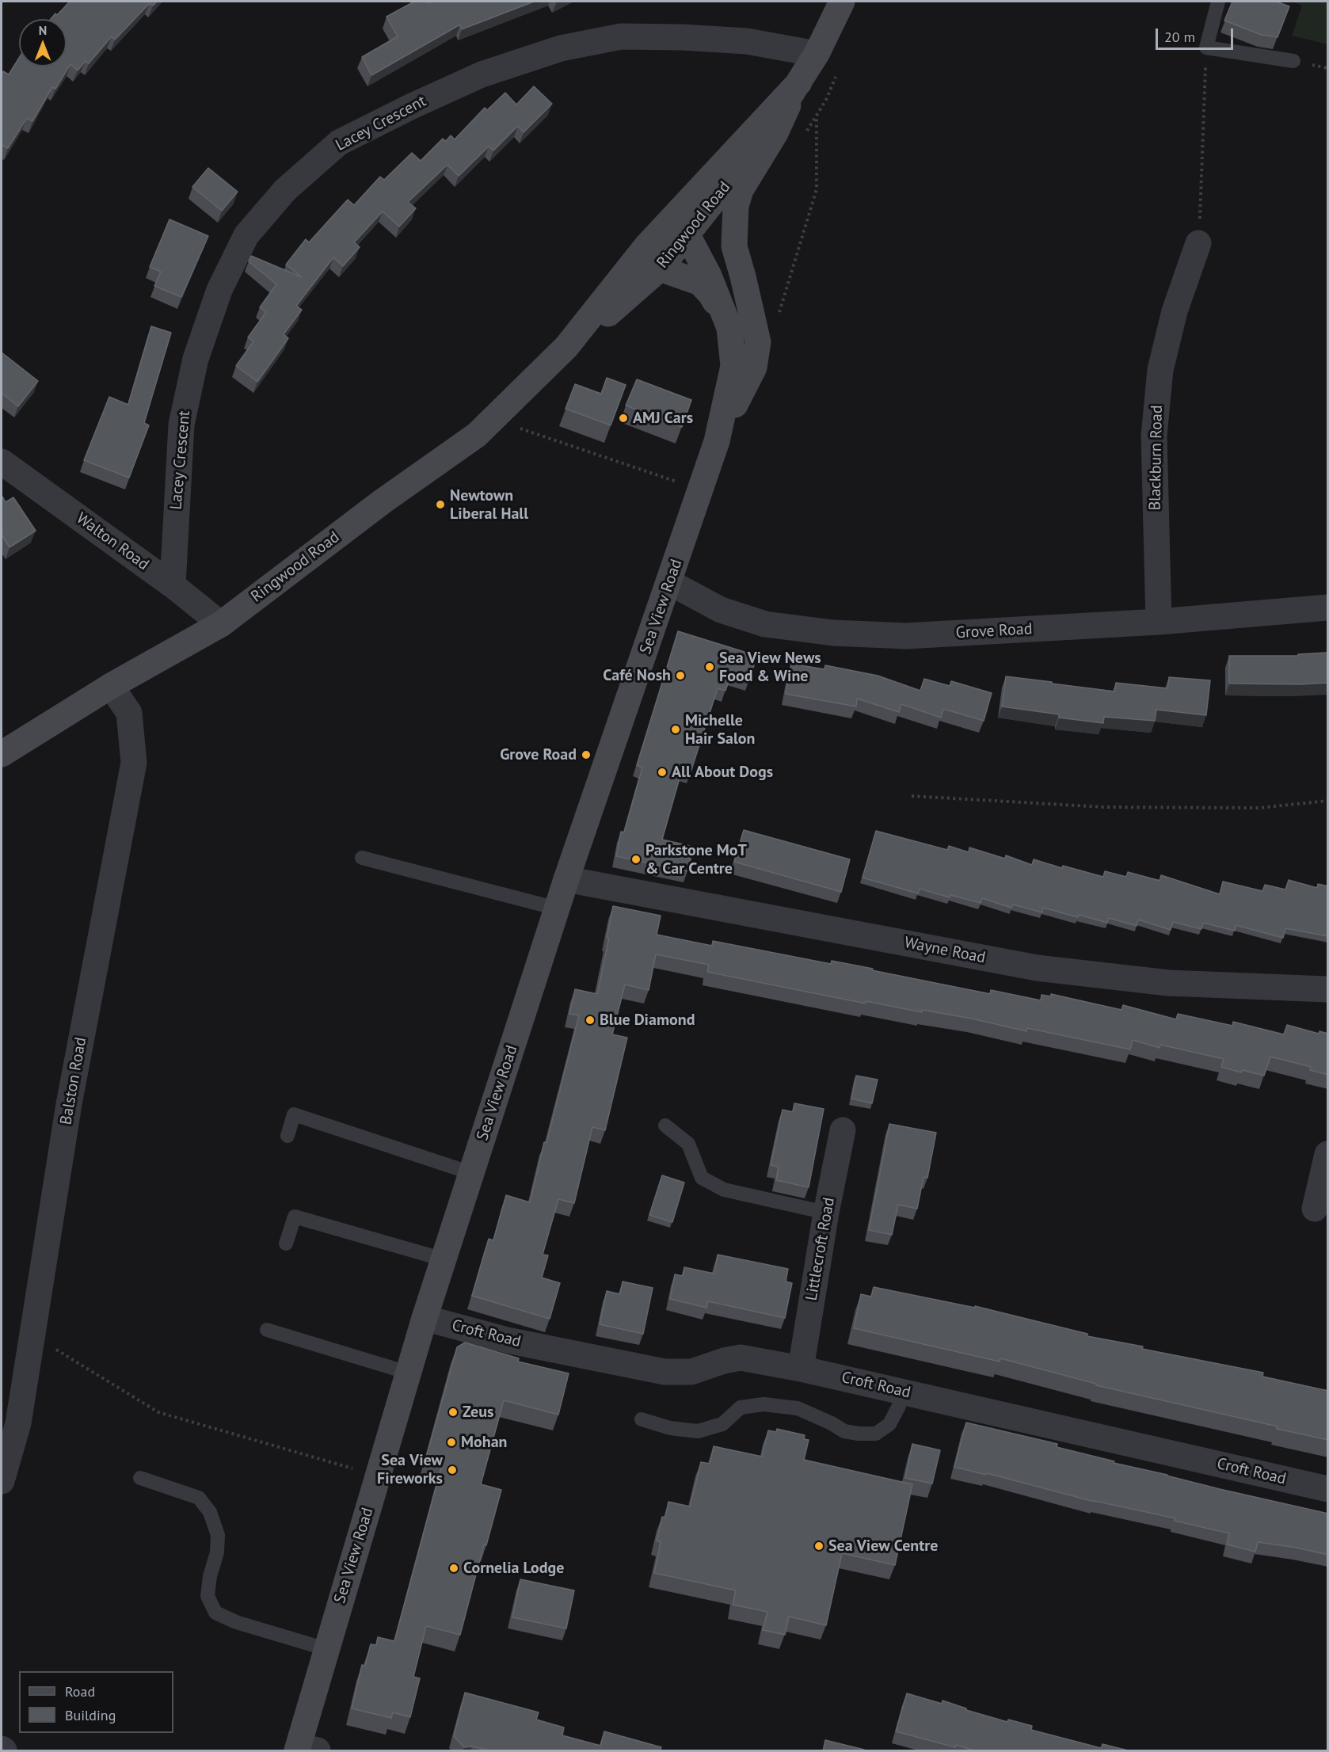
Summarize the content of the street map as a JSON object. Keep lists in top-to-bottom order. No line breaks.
{"streets":{"main road":["Ringwood Road","Sea View Road"],"street":["Lacey Crescent","Blackburn Road","Walton Road","Grove Road","Wayne Road","Balston Road","Littlecroft Road","Croft Road"]},"crossings":[["Lacey Crescent","Ringwood Road"],["Lacey Crescent","Walton Road"],["Ringwood Road","Walton Road"],["Ringwood Road","Sea View Road"],["Ringwood Road","Balston Road"],["Blackburn Road","Grove Road"],["Sea View Road","Grove Road"],["Sea View Road","Wayne Road"],["Sea View Road","Croft Road"],["Littlecroft Road","Croft Road"]],"places":["AMJ Cars","Newtown Liberal Hall","Sea View News Food & Wine","Café Nosh","Michelle Hair Salon","Grove Road","All About Dogs","Parkstone MoT & Car Centre","Blue Diamond","Zeus","Mohan","Sea View Fireworks","Sea View Centre","Cornelia Lodge"],"legend":["Road","Building"],"scale_bar":"20 m","north":"top"}
